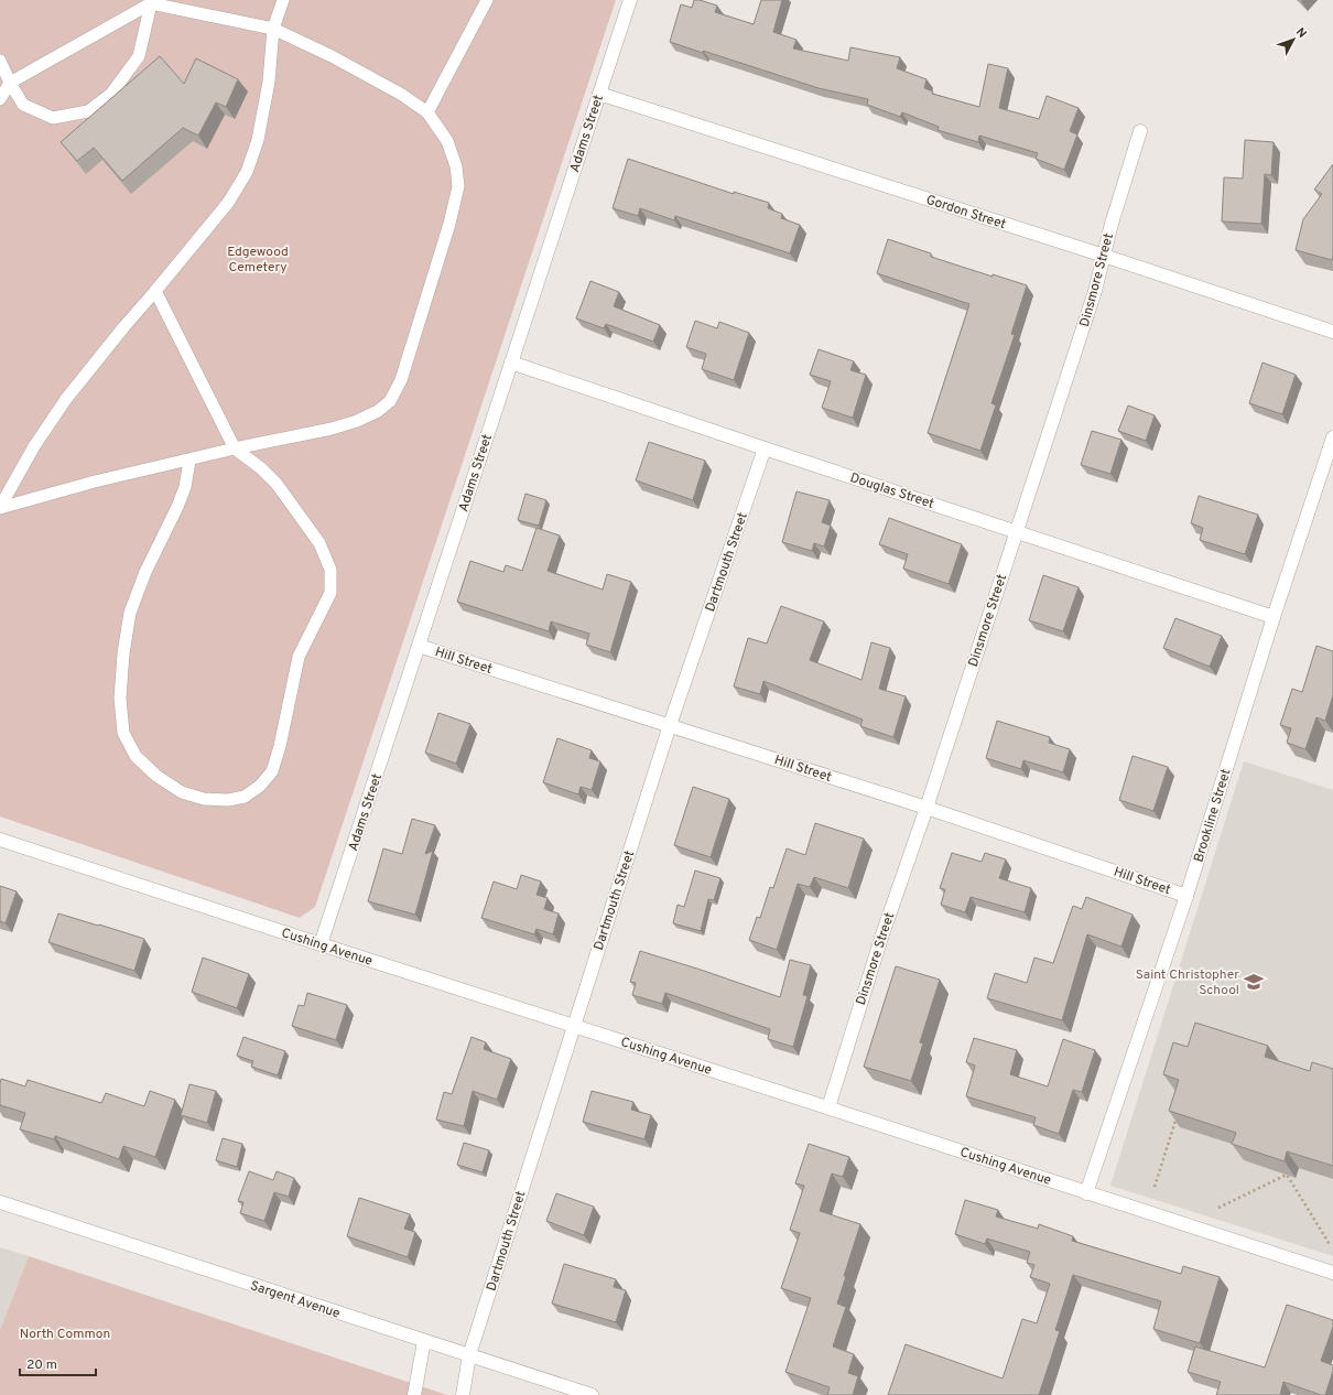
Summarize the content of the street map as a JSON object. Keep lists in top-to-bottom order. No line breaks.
{"streets":{"street":["Adams Street","Gordon Street","Dinsmore Street","Douglas Street","Dartmouth Street","Hill Street","Brookline Street","Cushing Avenue","Sargent Avenue"]},"crossings":[["Adams Street","Gordon Street"],["Adams Street","Douglas Street"],["Adams Street","Hill Street"],["Adams Street","Cushing Avenue"],["Gordon Street","Dinsmore Street"],["Dinsmore Street","Douglas Street"],["Dinsmore Street","Hill Street"],["Dinsmore Street","Cushing Avenue"],["Douglas Street","Dartmouth Street"],["Douglas Street","Brookline Street"],["Dartmouth Street","Hill Street"],["Dartmouth Street","Cushing Avenue"],["Dartmouth Street","Sargent Avenue"],["Hill Street","Brookline Street"],["Brookline Street","Cushing Avenue"]],"parks":["Edgewood Cemetery","North Common"],"places":{"school or university":["Saint Christopher School"]},"scale_bar":"20 m","north":"top right"}
